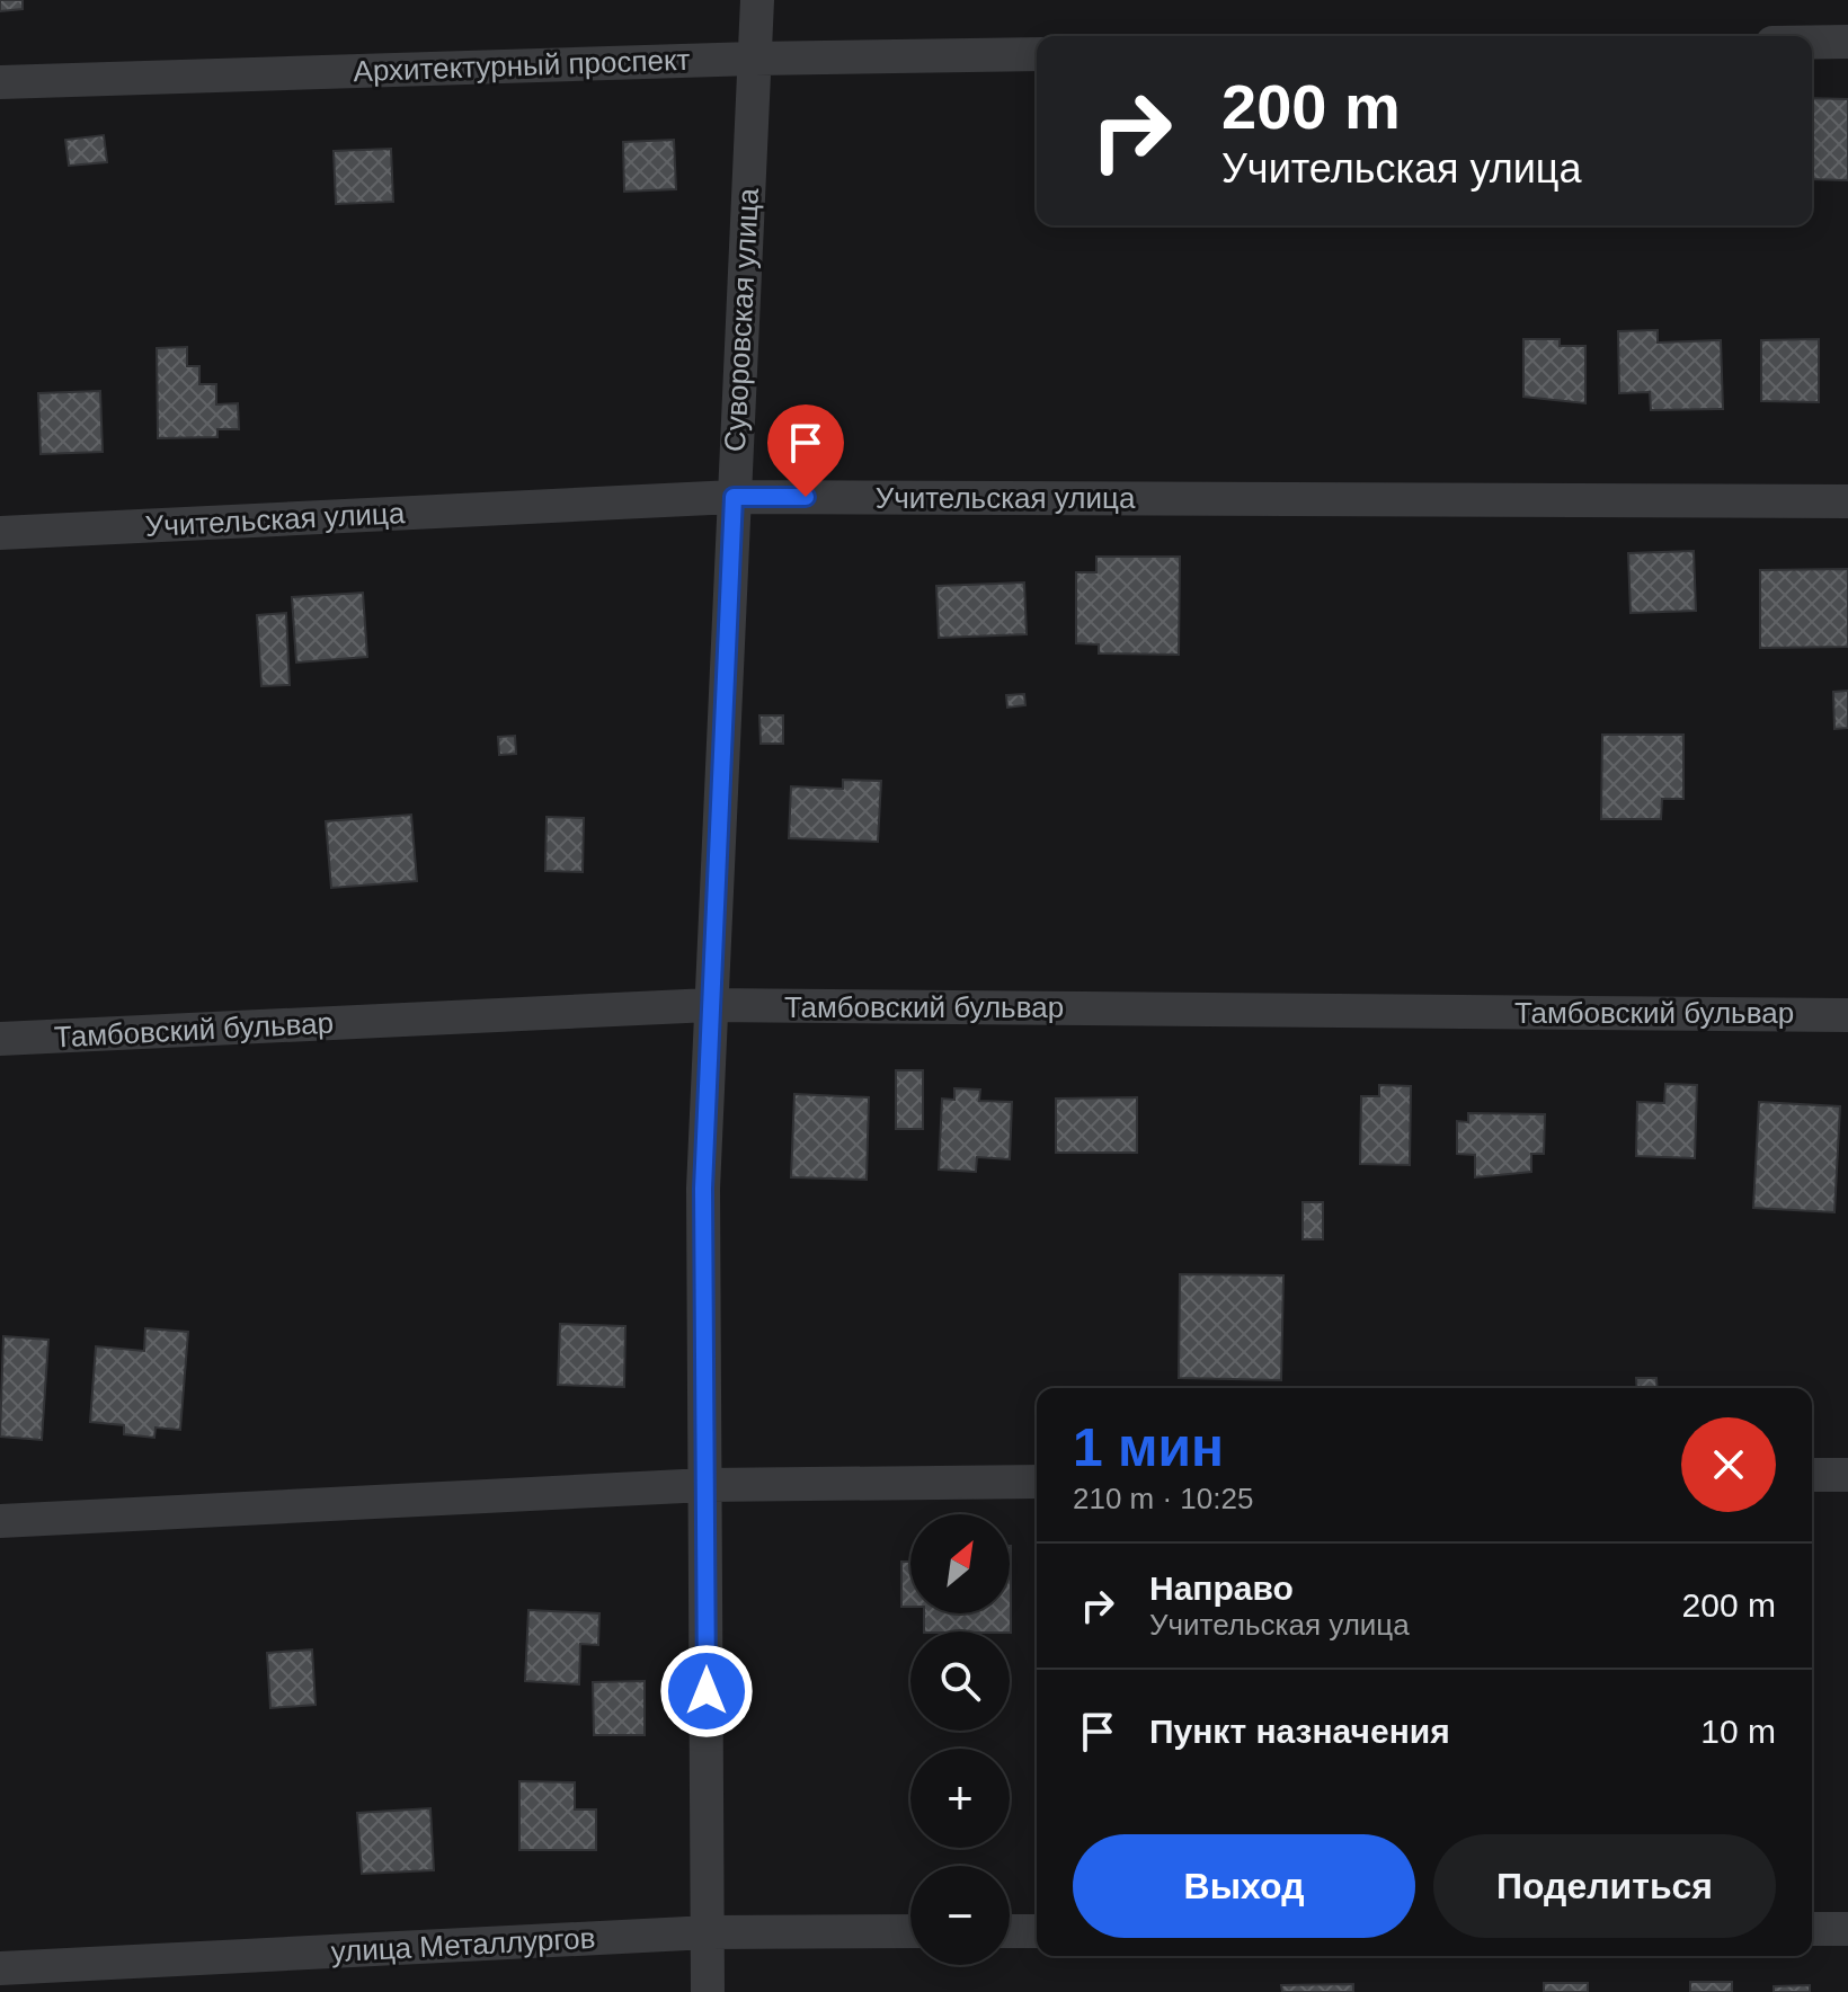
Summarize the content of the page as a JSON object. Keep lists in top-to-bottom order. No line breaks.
{"streets":{"street":["Архитектурный проспект","Суворовская улица","Учительская улица","Тамбовский бульвар","улица Металлургов"]},"crossings":[["Архитектурный проспект","Суворовская улица"],["Суворовская улица","Учительская улица"],["Суворовская улица","Тамбовский бульвар"],["Суворовская улица","улица Металлургов"]],"north":"top right","page":{"turn":["200 m","Учительская улица"],"heading":["1 мин","210 m · 10:25"],"map_buttons":["+","−"],"list":[{"name":"Направо","note":"Учительская улица","value":"200 m"},{"name":"Пункт назначения","value":"10 m"}],"buttons":["Выход","Поделиться"]}}
